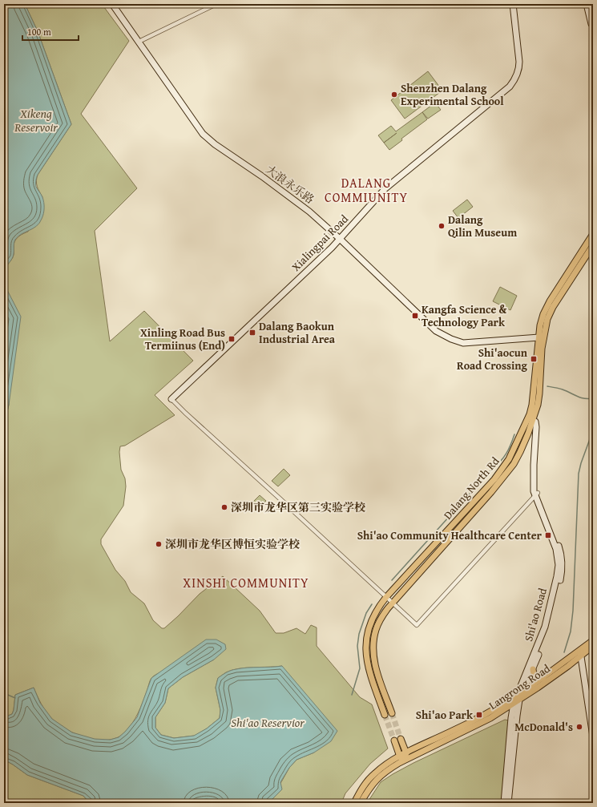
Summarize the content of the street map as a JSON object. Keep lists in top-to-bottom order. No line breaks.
{"streets":{"main road":["Dalang North Rd","Langrong Road"],"street":["大浪永乐路","Xialingpai Road","Shi'ao Road"]},"crossings":[["大浪永乐路","Xialingpai Road"],["大浪永乐路","Dalang North Rd"],["Dalang North Rd","Shi'ao Road"],["Shi'ao Road","Langrong Road"]],"districts":["DALANG COMMIUNITY","XINSHI COMMUNITY"],"water":["Xikeng Reservoir","Shi'ao Reservior"],"places":{"other":["Shenzhen Dalang Experimental School","Dalang Qilin Museum","深圳市龙华区第三实验学校","深圳市龙华区博恒实验学校","McDonald's"],"transit":["Kangfa Science & Technology Park","Dalang Baokun Industrial Area","Xinling Road Bus Termiinus (End)","Shi'aocun Road Crossing","Shi'ao Community Healthcare Center","Shi'ao Park"]},"scale_bar":"100 m"}
